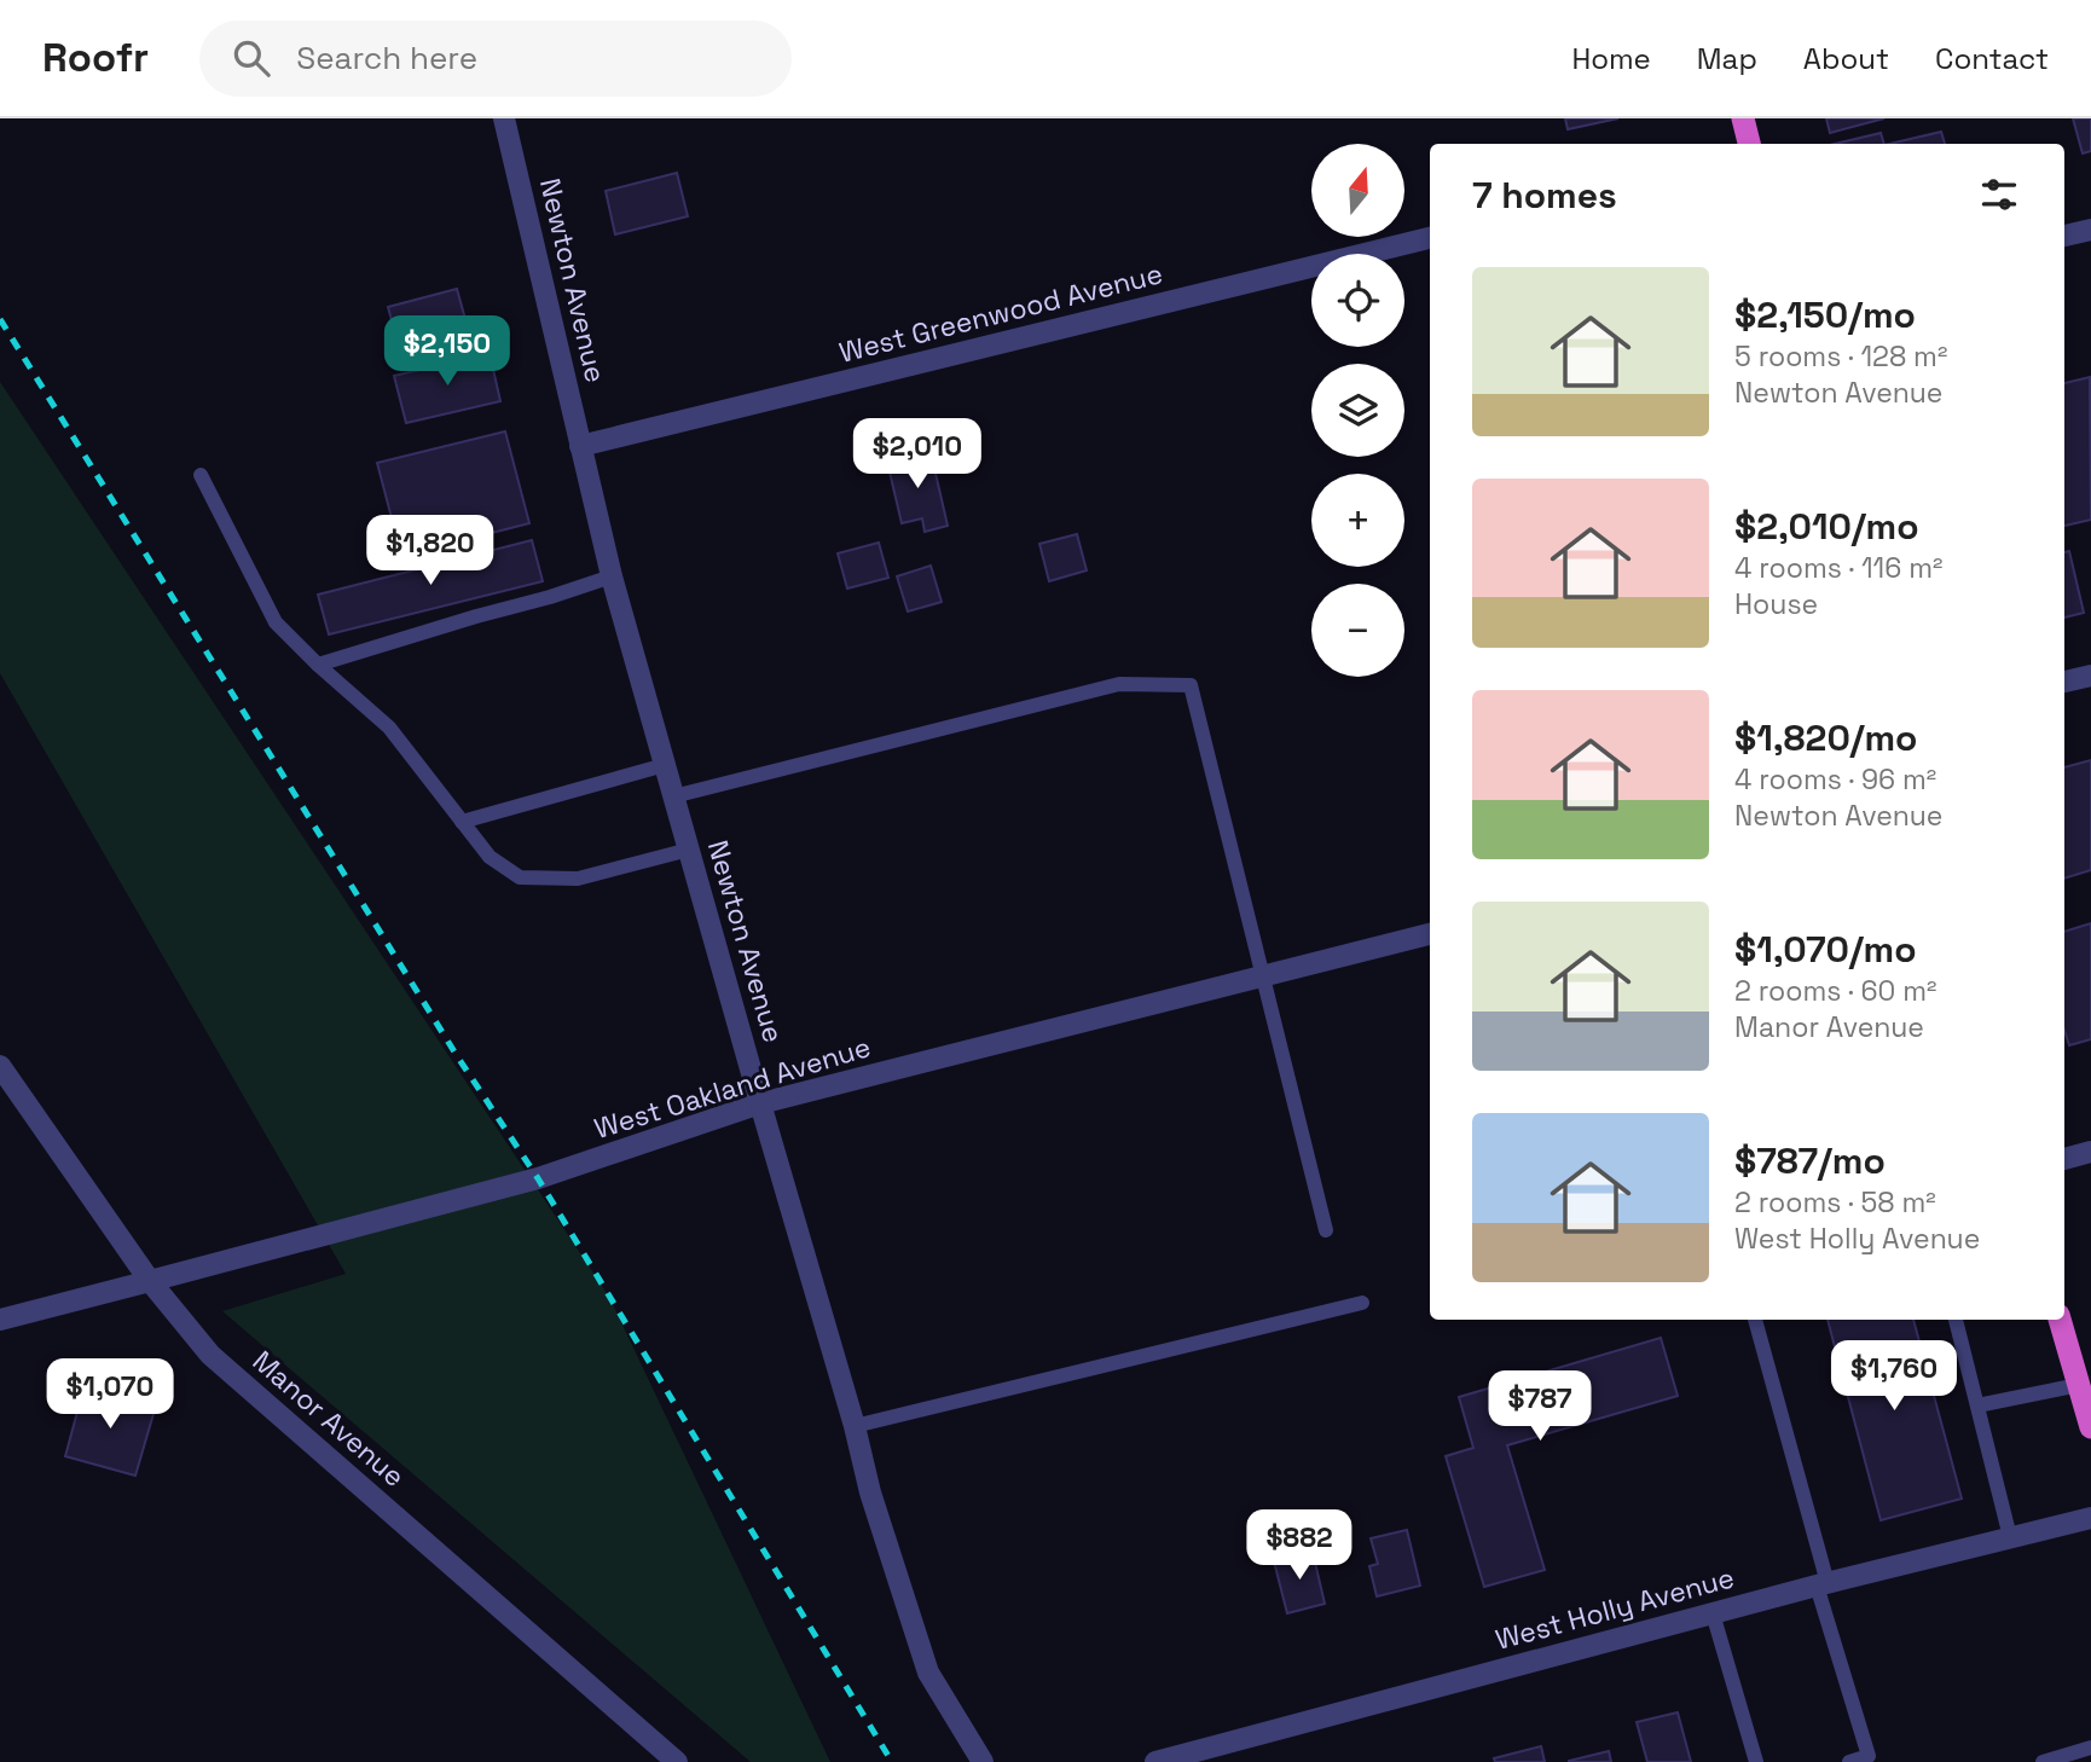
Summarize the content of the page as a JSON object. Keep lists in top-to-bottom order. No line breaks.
{"streets":{"street":["Newton Avenue","West Greenwood Avenue","West Oakland Avenue","Manor Avenue","West Holly Avenue"]},"crossings":[["Newton Avenue","West Greenwood Avenue"],["Newton Avenue","West Oakland Avenue"],["West Oakland Avenue","Manor Avenue"]],"north":"top","page":{"header":"Roofr","search":"Search here","nav":["Home","Map","About","Contact"],"map_buttons":["+","−"],"heading":"7 homes","list":[{"name":"$2,150/mo","note":"5 rooms · 128 m² · Newton Avenue"},{"name":"$2,010/mo","note":"4 rooms · 116 m² · House"},{"name":"$1,820/mo","note":"4 rooms · 96 m² · Newton Avenue"},{"name":"$1,070/mo","note":"2 rooms · 60 m² · Manor Avenue"},{"name":"$787/mo","note":"2 rooms · 58 m² · West Holly Avenue"}],"price":["$2,150","$2,010","$1,820","$1,760","$1,070","$787","$882"]}}
